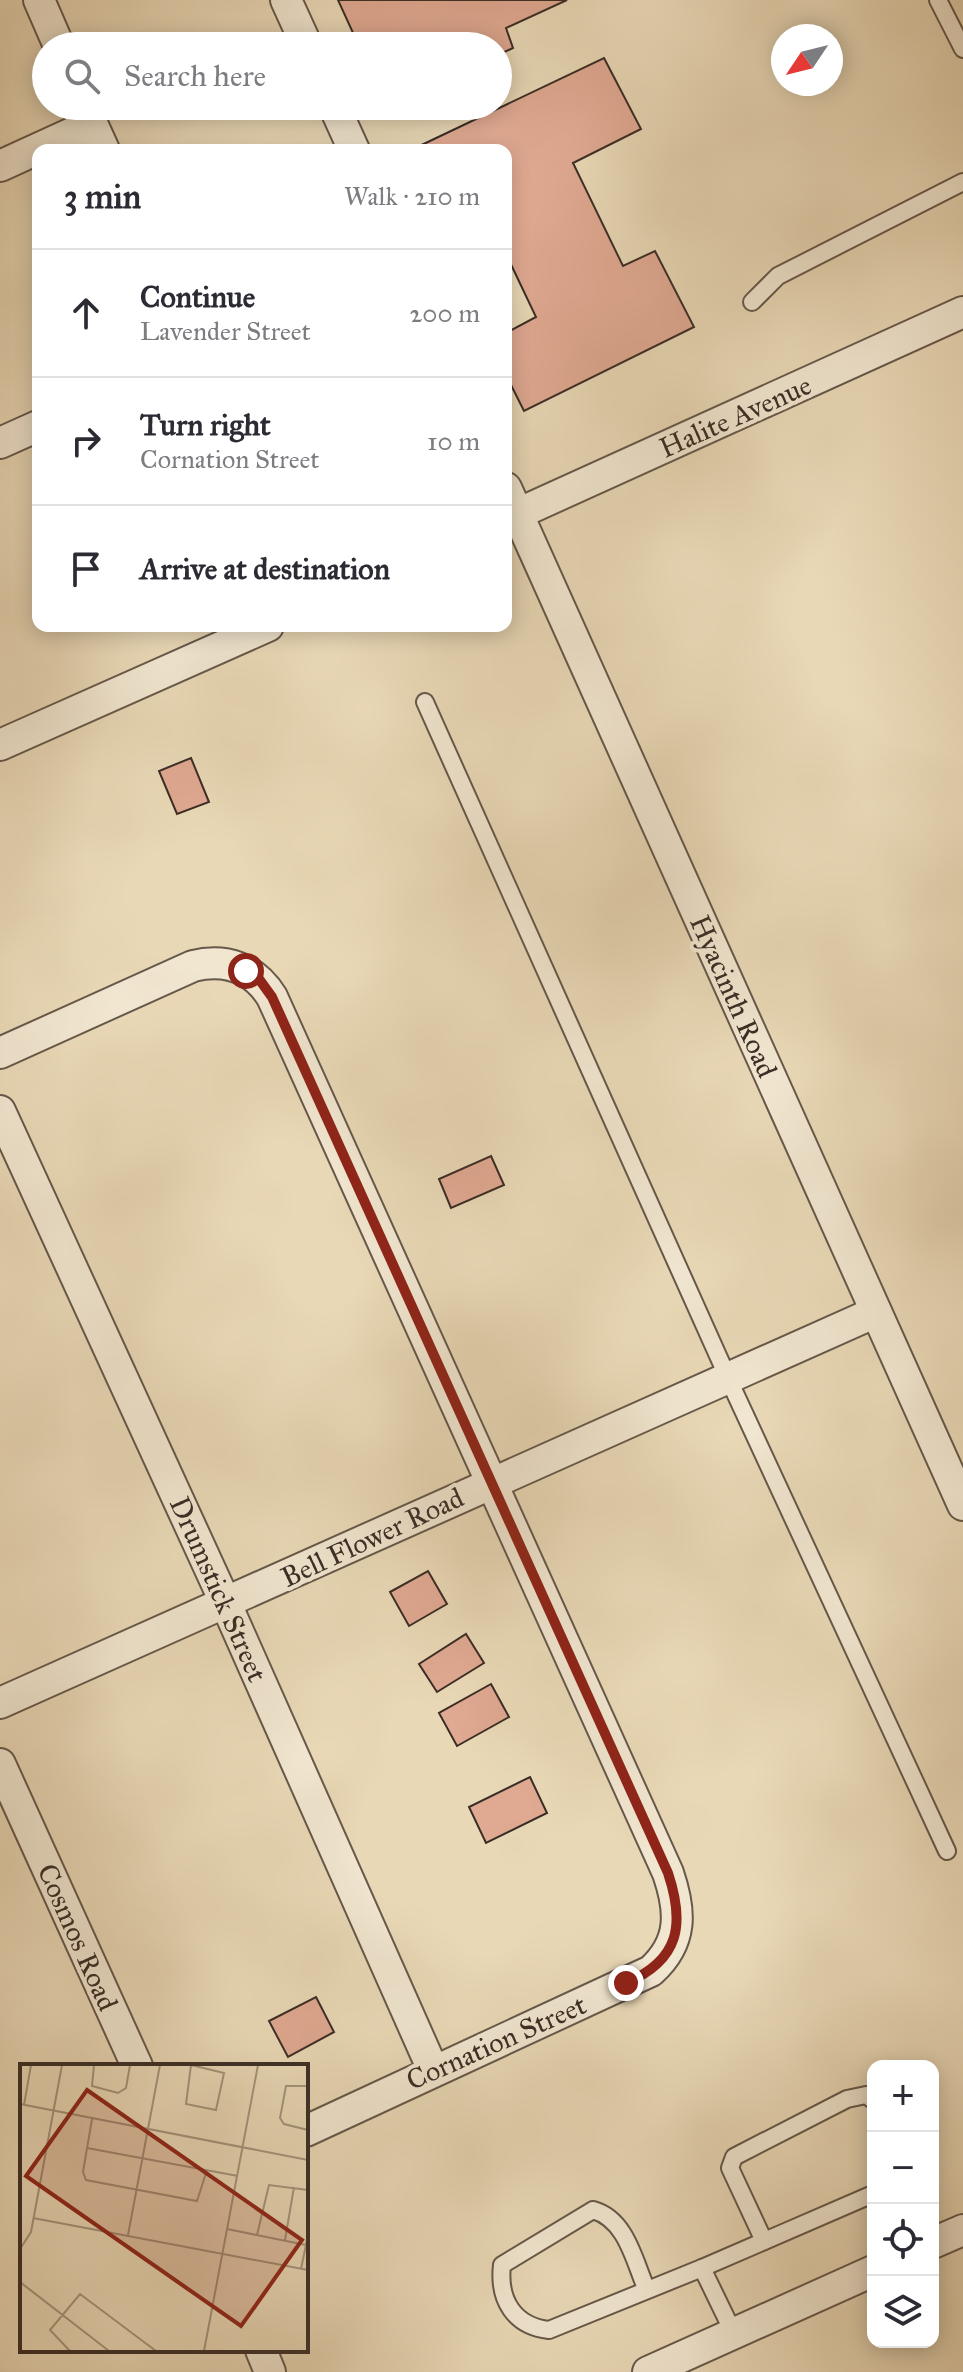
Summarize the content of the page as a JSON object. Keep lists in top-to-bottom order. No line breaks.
{"streets":{"street":["Halite Avenue","Hyacinth Road","Bell Flower Road","Drumstick Street","Cosmos Road","Cornation Street"]},"crossings":[["Hyacinth Road","Bell Flower Road"],["Bell Flower Road","Drumstick Street"],["Bell Flower Road","Cornation Street"],["Drumstick Street","Cornation Street"]],"north":"bottom left","page":{"search":"Search here","heading":["3 min","Walk · 210 m"],"list":[["Continue","Lavender Street","200 m"],["Turn right","Cornation Street","10 m"],"Arrive at destination"],"map_buttons":["+","−"]}}
